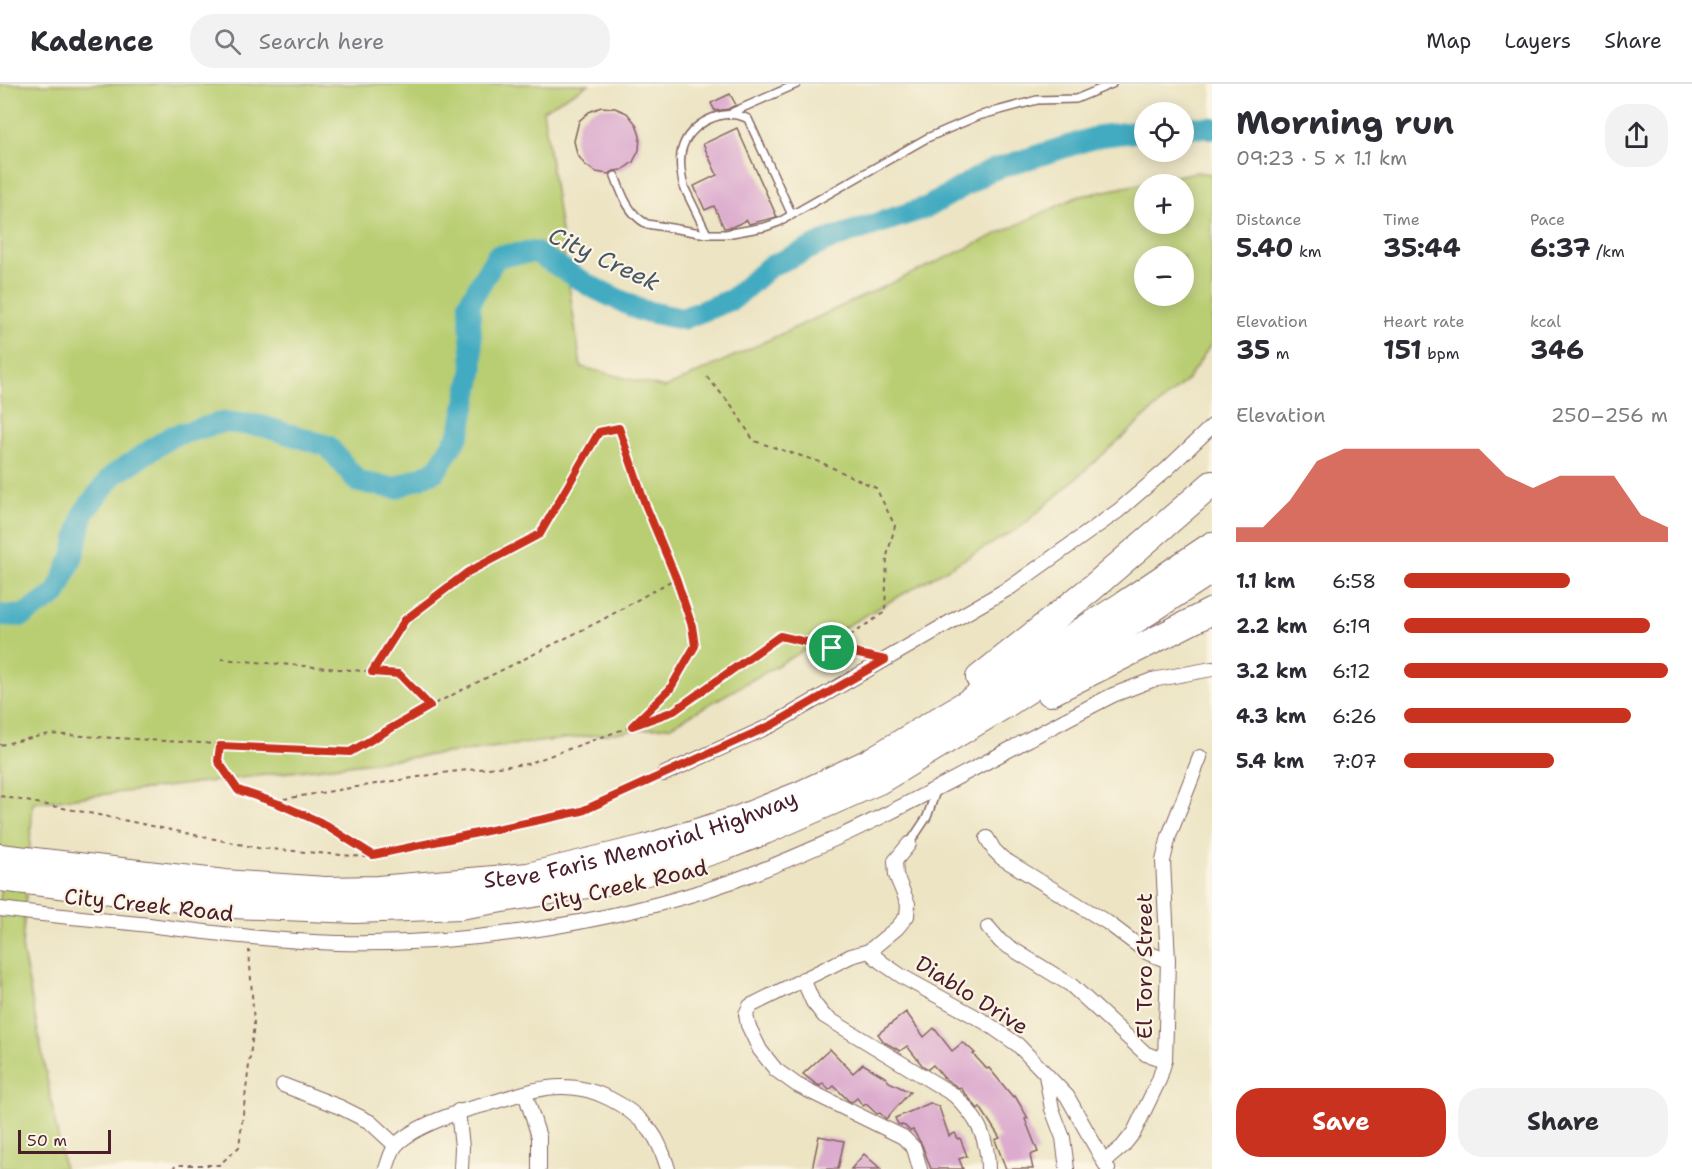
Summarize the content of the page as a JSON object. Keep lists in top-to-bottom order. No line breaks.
{"streets":{"highway":["Steve Faris Memorial Highway"],"street":["City Creek Road","El Toro Street","Diablo Drive"]},"crossings":[["El Toro Street","Diablo Drive"]],"water":["City Creek"],"scale_bar":"50 m","page":{"header":"Kadence","search":"Search here","nav":["Map","Layers","Share"],"heading":["Morning run","09:23 · 5 × 1.1 km"],"map_buttons":["+","−"],"stats":[["Distance","5.40 km"],["Time","35:44"],["Pace","6:37 /km"],["Elevation","35 m"],["Heart rate","151 bpm"],["kcal","346"]],"chart":["Elevation","250–256 m"],"list":[{"name":"1.1 km","note":"6:58"},{"name":"2.2 km","note":"6:19"},{"name":"3.2 km","note":"6:12"},{"name":"4.3 km","note":"6:26"},{"name":"5.4 km","note":"7:07"}],"buttons":["Save","Share"],"scale":"50 m"}}
